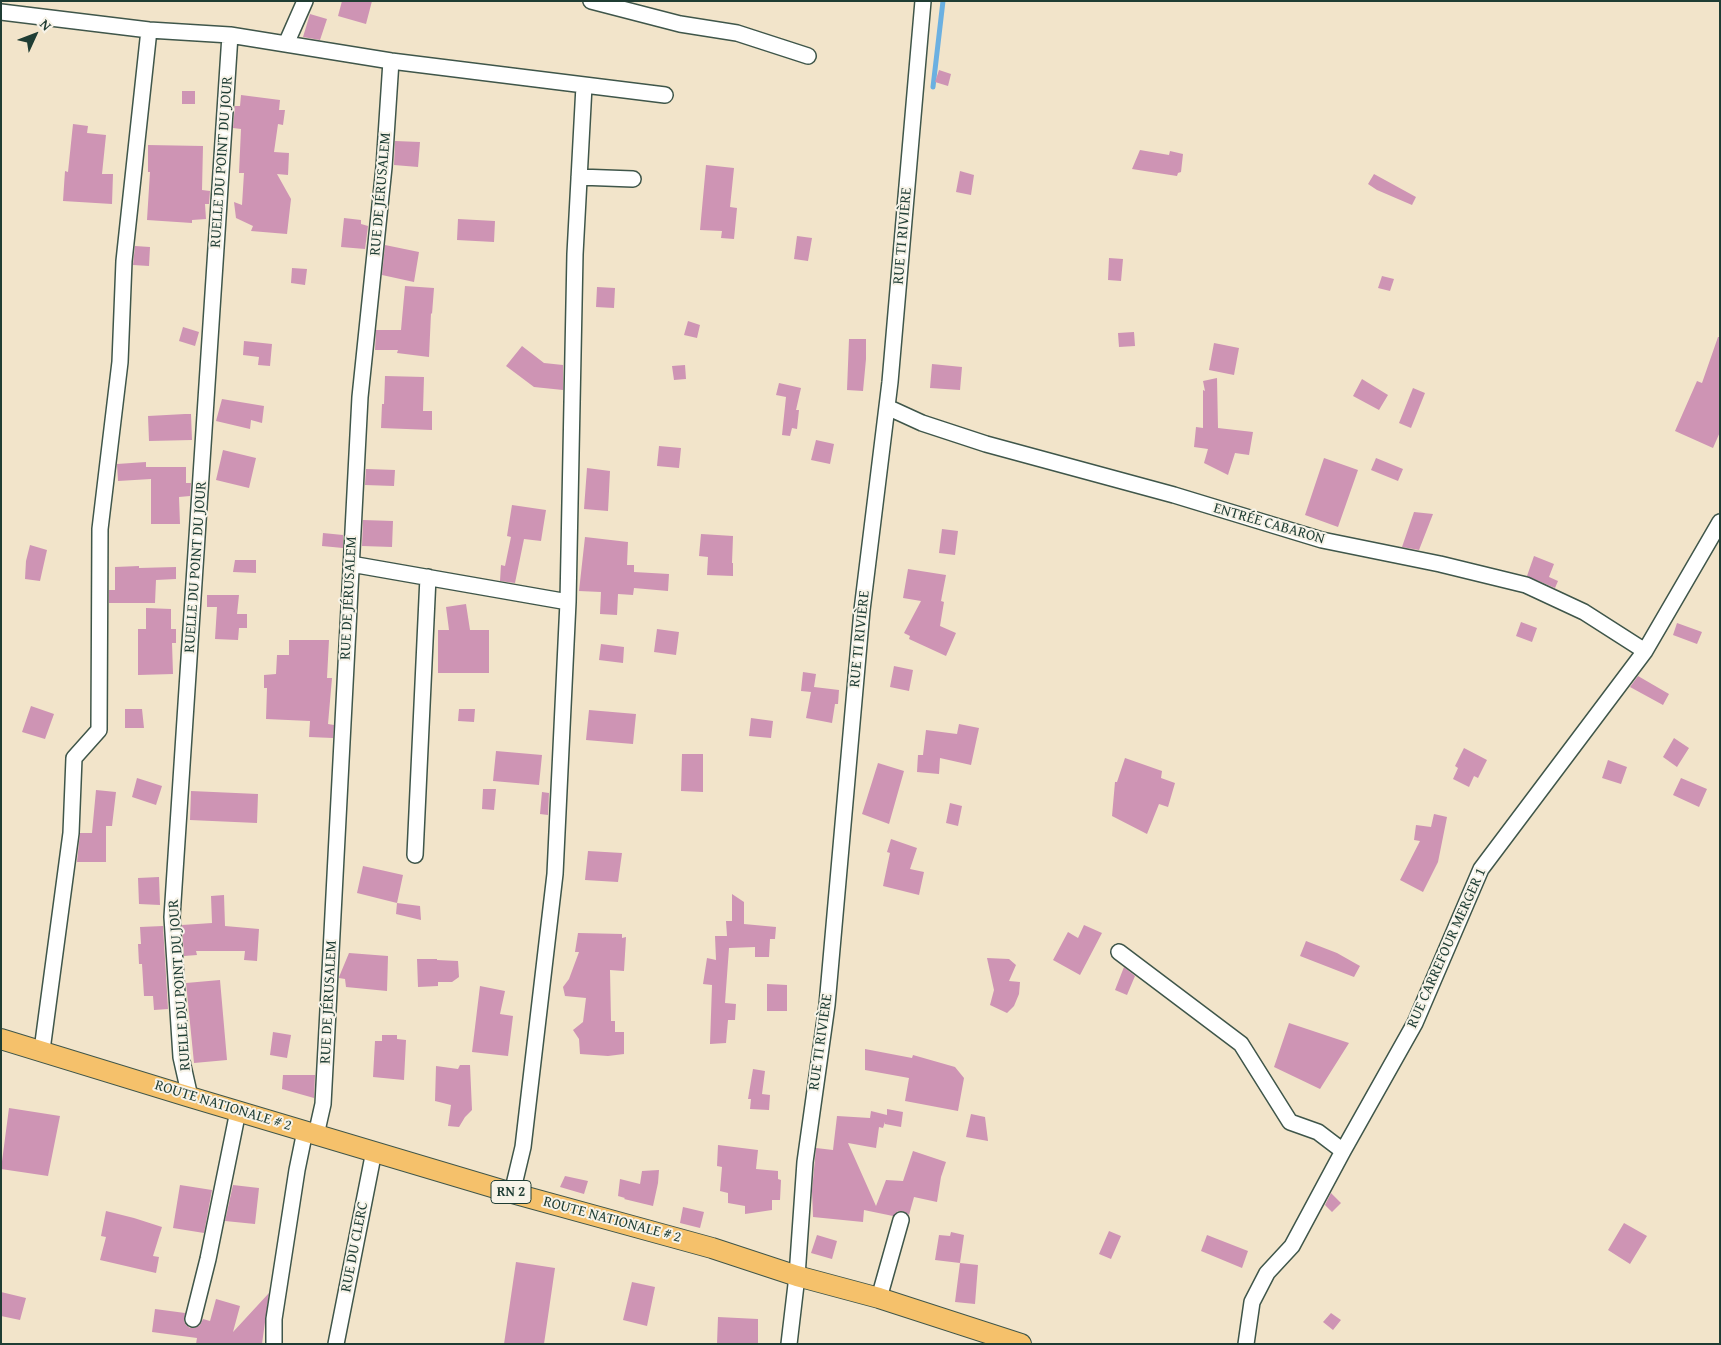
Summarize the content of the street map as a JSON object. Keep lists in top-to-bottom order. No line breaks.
{"streets":{"main road":["ROUTE NATIONALE # 2","RN 2"],"street":["RUELLE DU POINT DU JOUR","RUE DE JÉRUSALEM","RUE TI RIVIÈRE","ENTRÉE CABARON","RUE CARREFOUR MERGER 1","RUE DU CLERC"]},"crossings":[["RUELLE DU POINT DU JOUR","ROUTE NATIONALE # 2"],["RUE DE JÉRUSALEM","ROUTE NATIONALE # 2"],["RUE TI RIVIÈRE","ENTRÉE CABARON"],["RUE TI RIVIÈRE","ROUTE NATIONALE # 2"],["ENTRÉE CABARON","RUE CARREFOUR MERGER 1"],["ROUTE NATIONALE # 2","RUE DU CLERC"]],"north":"top right"}
